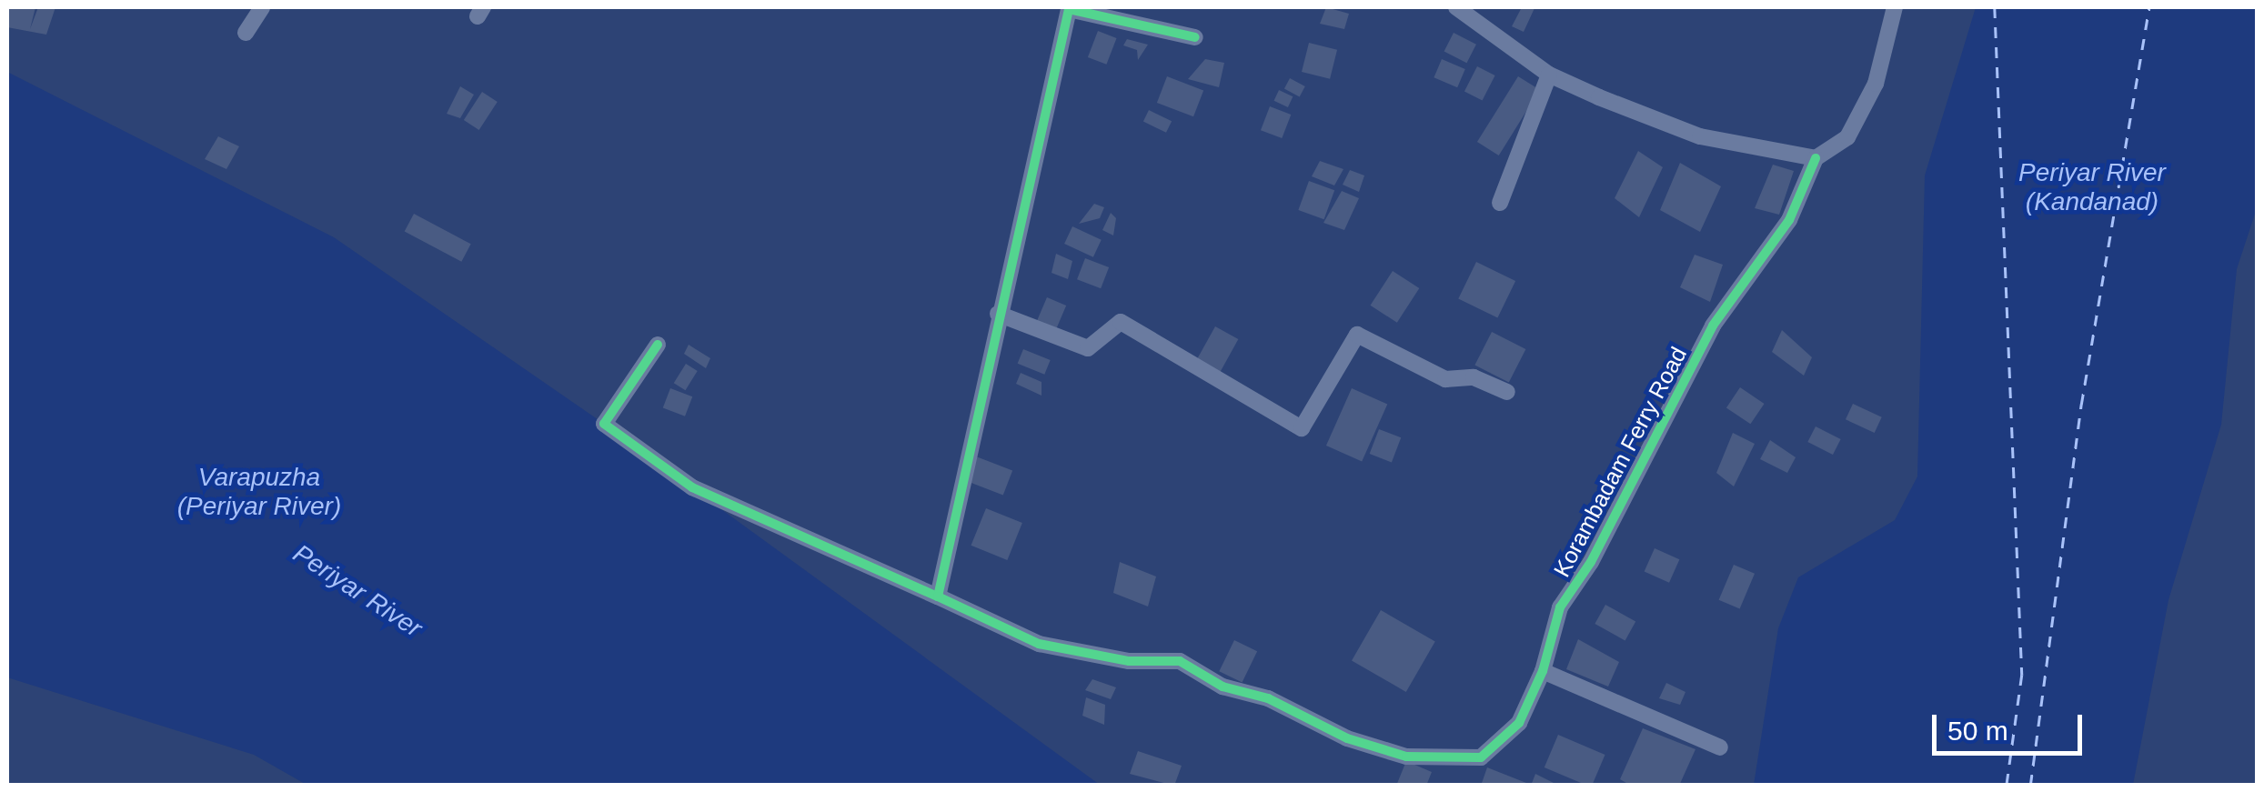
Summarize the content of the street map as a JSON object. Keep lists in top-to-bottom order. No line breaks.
{"streets":{"street":["Korambadam Ferry Road"]},"water":["Periyar River (Kandanad)","Varapuzha (Periyar River)","Periyar River"],"scale_bar":"50 m"}
